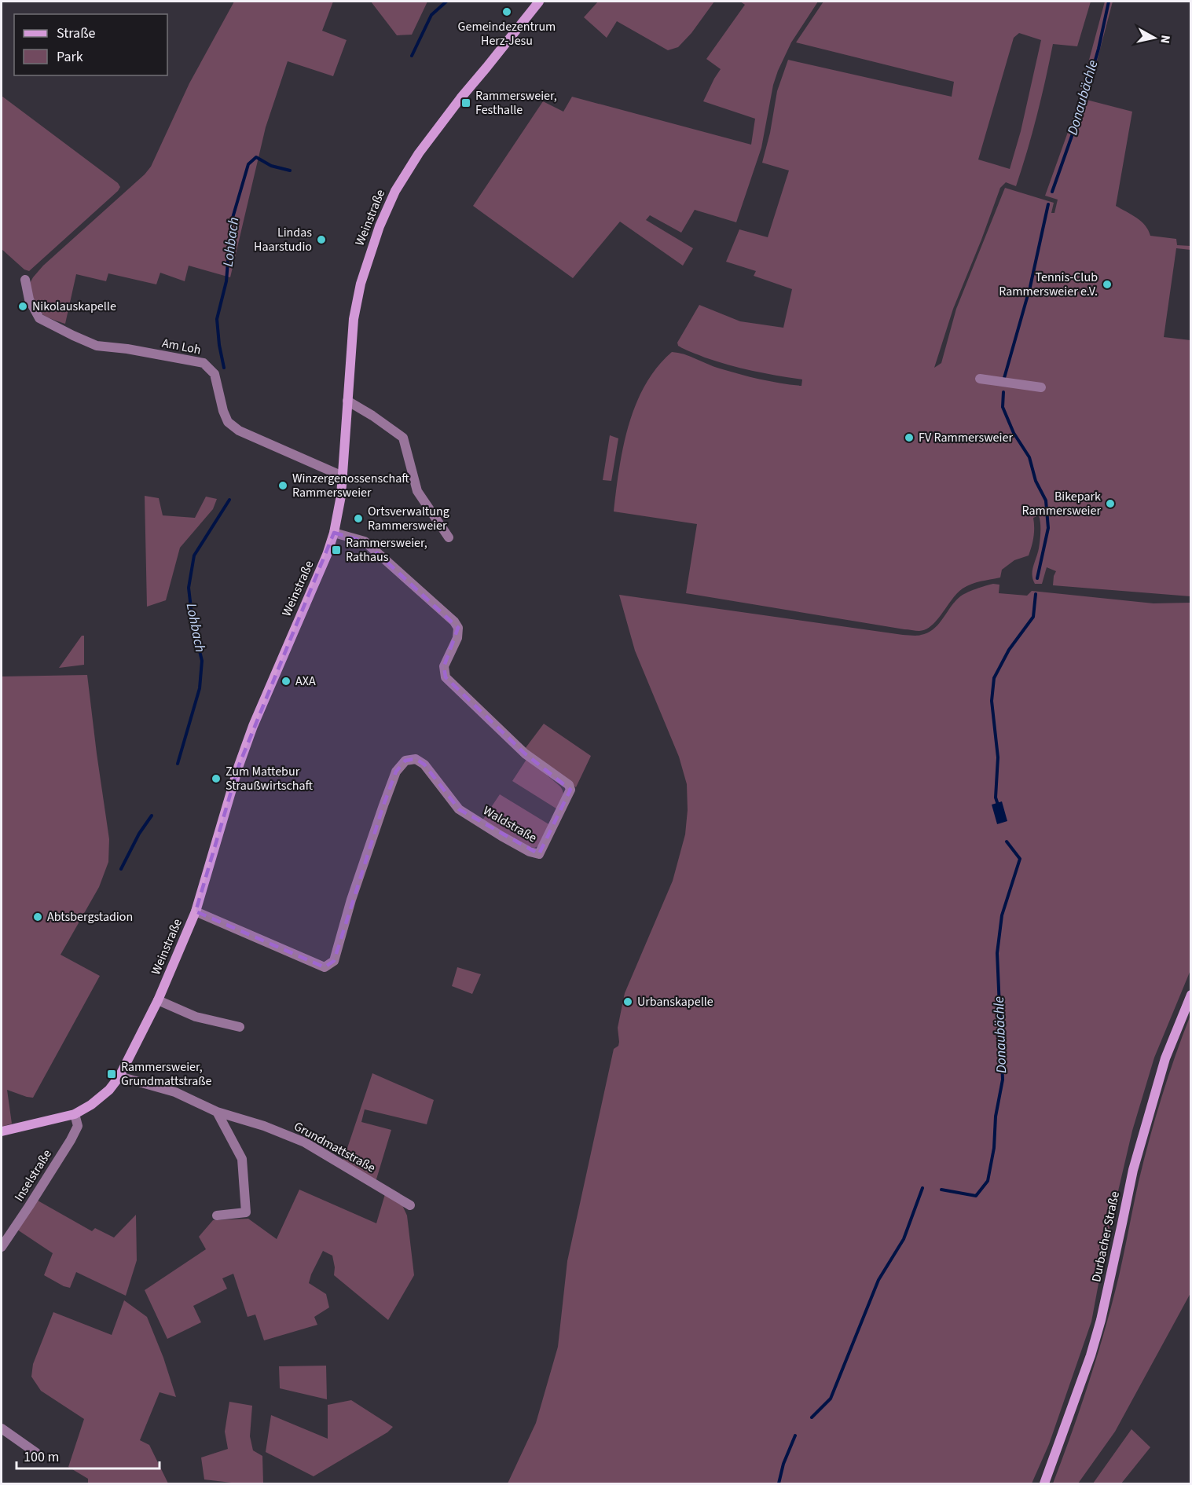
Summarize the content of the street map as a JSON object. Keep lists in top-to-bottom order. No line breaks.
{"streets":{"street":["Weinstraße","Am Loh","Waldstraße","Grundmattstraße","Inselstraße","Durbacher Straße"]},"crossings":[["Weinstraße","Am Loh"],["Weinstraße","Waldstraße"],["Weinstraße","Grundmattstraße"],["Weinstraße","Inselstraße"]],"water":["Donaubächle","Lohbach"],"places":{"other":["Gemeindezentrum Herz-Jesu","Lindas Haarstudio","Tennis-Club Rammersweier e.V.","Nikolauskapelle","FV Rammersweier","Winzergenossenschaft Rammersweier","Bikepark Rammersweier","Ortsverwaltung Rammersweier","AXA","Zum Mattebur Straußwirtschaft","Abtsbergstadion","Urbanskapelle"],"transit":["Rammersweier, Festhalle","Rammersweier, Rathaus","Rammersweier, Grundmattstraße"]},"legend":["Straße","Park"],"scale_bar":"100 m","north":"right"}
